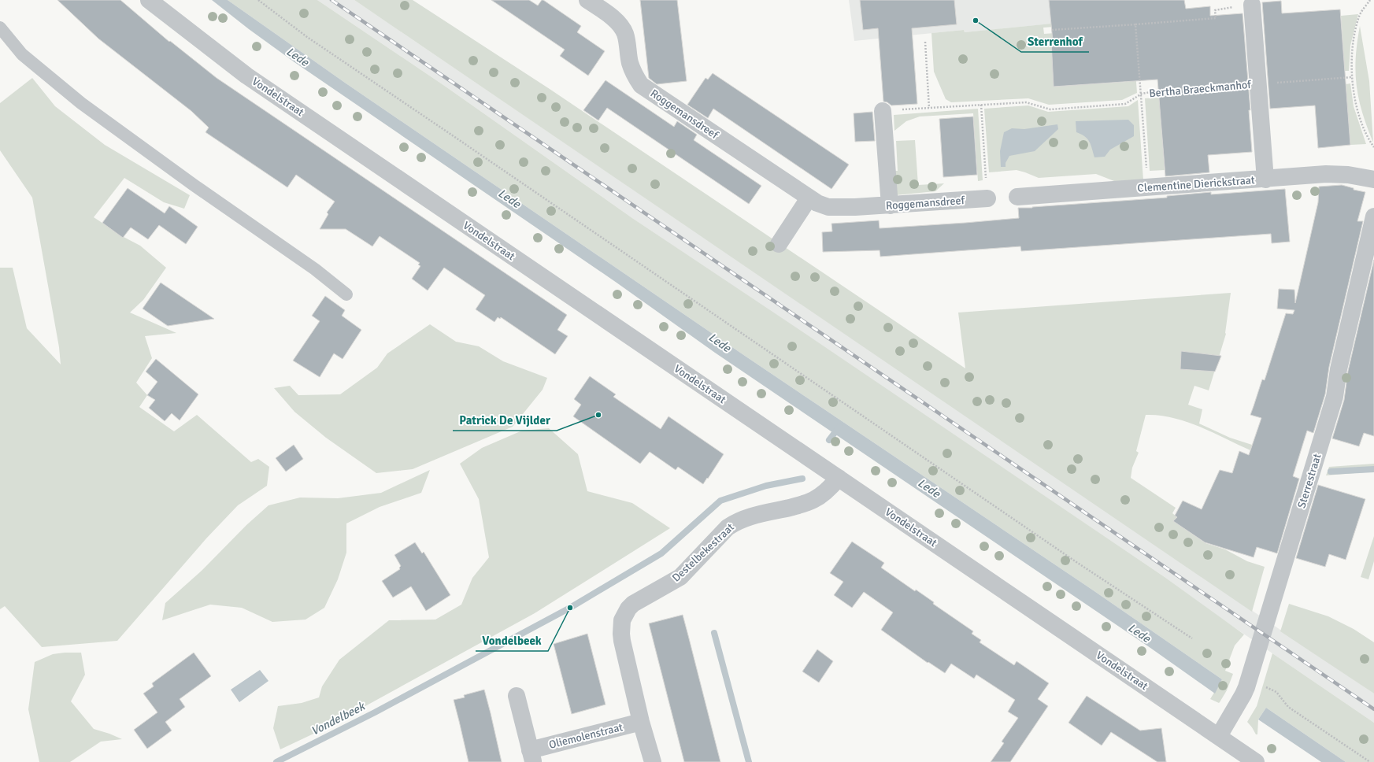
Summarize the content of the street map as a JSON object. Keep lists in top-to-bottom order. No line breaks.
{"streets":{"street":["Bertha Braeckmanhof","Vondelstraat","Roggemansdreef","Clementine Dierickstraat","Sterrestraat","Destelbekestraat","Oliemolenstraat"]},"crossings":[["Bertha Braeckmanhof","Clementine Dierickstraat"],["Vondelstraat","Sterrestraat"],["Vondelstraat","Destelbekestraat"],["Destelbekestraat","Oliemolenstraat"]],"water":["Lede","Vondelbeek"],"places":["Sterrenhof","Patrick De Vijlder","Vondelbeek"]}
